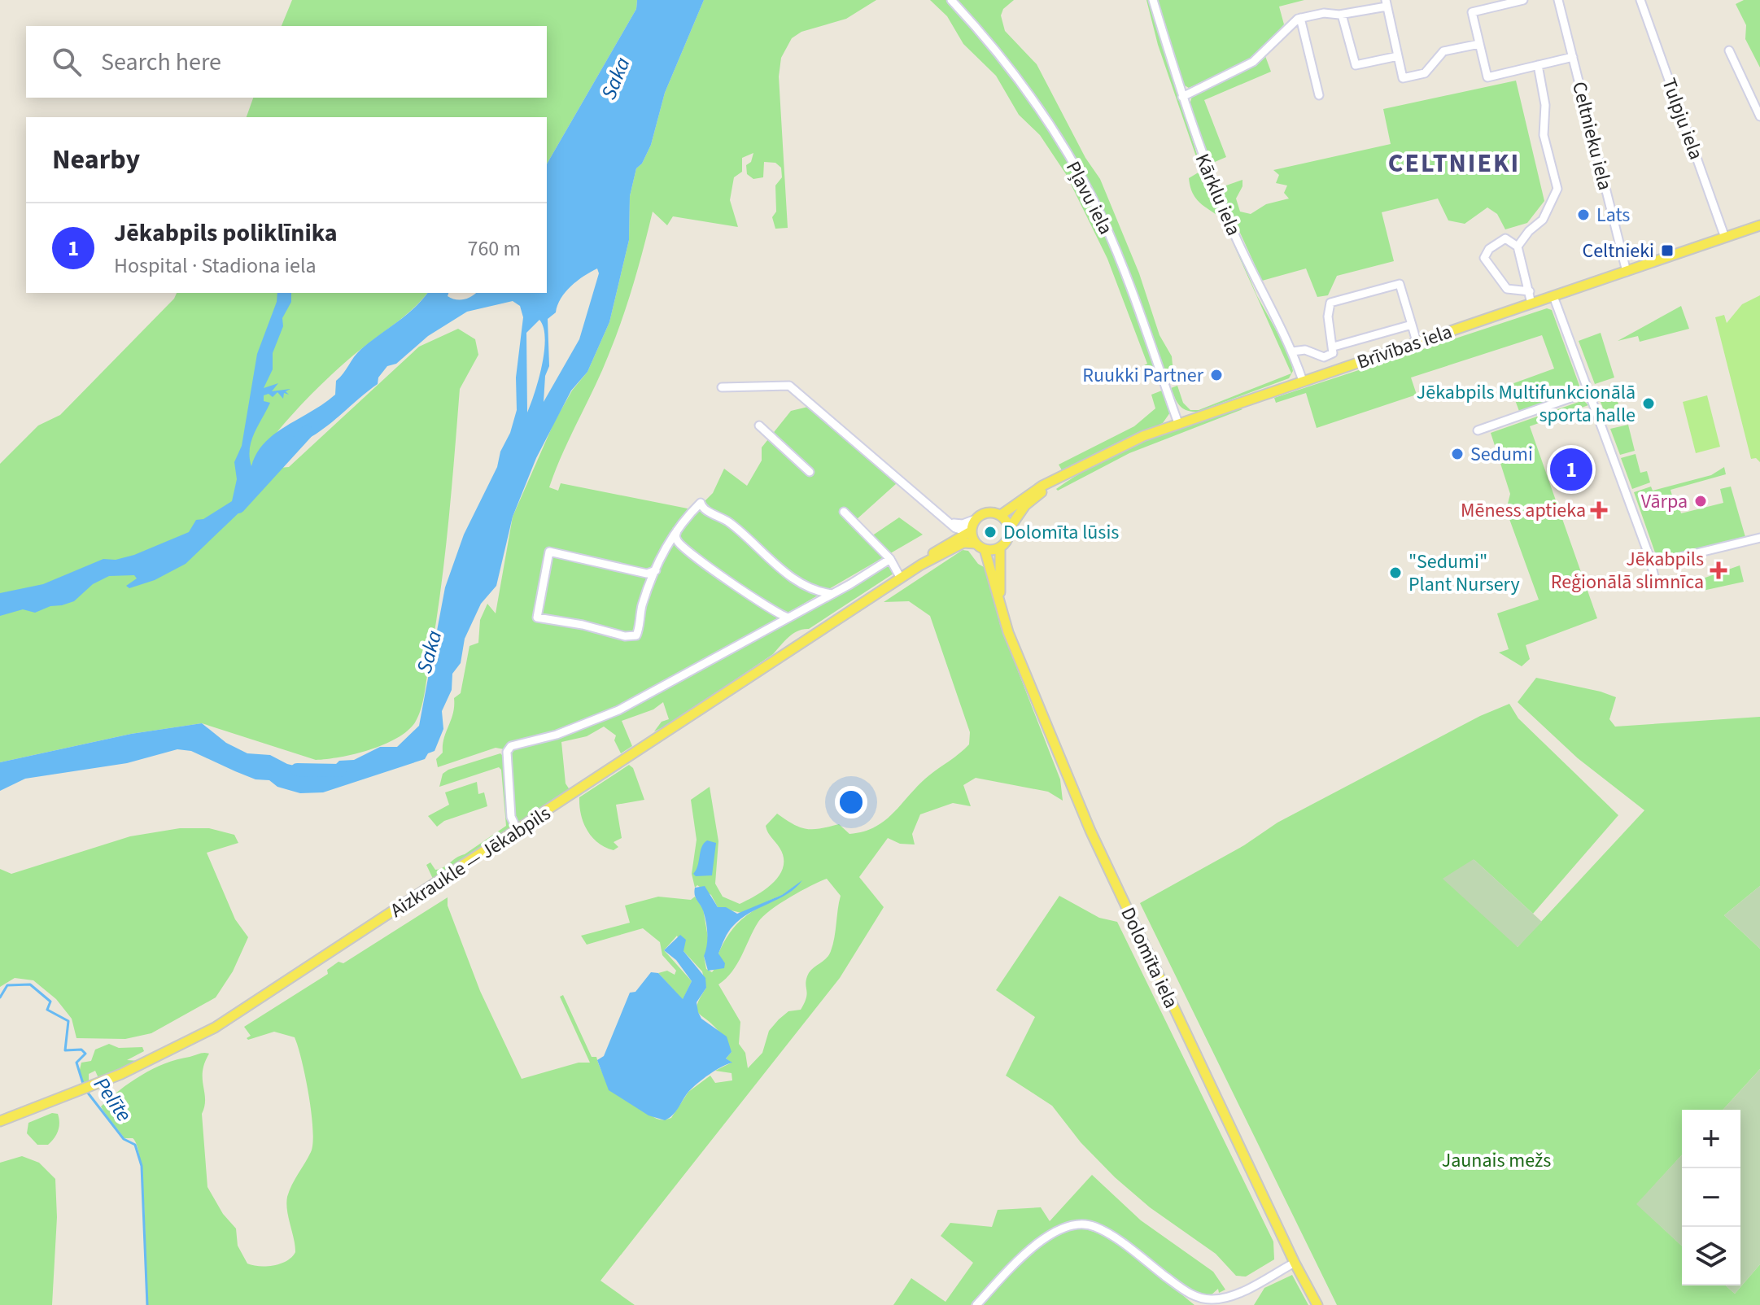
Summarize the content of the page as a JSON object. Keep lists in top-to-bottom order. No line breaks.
{"streets":{"main road":["Brīvības iela","Aizkraukle — Jēkabpils","Dolomīta iela"],"street":["Tulpju iela","Celtnieku iela","Kārklu iela","Pļavu iela"]},"crossings":[["Tulpju iela","Brīvības iela"],["Celtnieku iela","Brīvības iela"],["Kārklu iela","Brīvības iela"],["Pļavu iela","Brīvības iela"],["Brīvības iela","Aizkraukle — Jēkabpils"],["Brīvības iela","Dolomīta iela"],["Aizkraukle — Jēkabpils","Dolomīta iela"]],"districts":["CELTNIEKI"],"water":["Saka","Pelīte"],"parks":["Jaunais mežs"],"places":{"other":["Lats","Ruukki Partner","Jēkabpils Multifunkcionālā sporta halle","Sedumi","Vārpa","Dolomīta lūsis","\"Sedumi\" Plant Nursery"],"transit":["Celtnieki"],"health":["Mēness aptieka","Jēkabpils Reģionālā slimnīca"]},"page":{"search":"Search here","heading":"Nearby","list":[{"mark":"1","name":"Jēkabpils poliklīnika","note":"Hospital · Stadiona iela","value":"760 m"}],"pins":"1","map_buttons":["+","−"]}}
